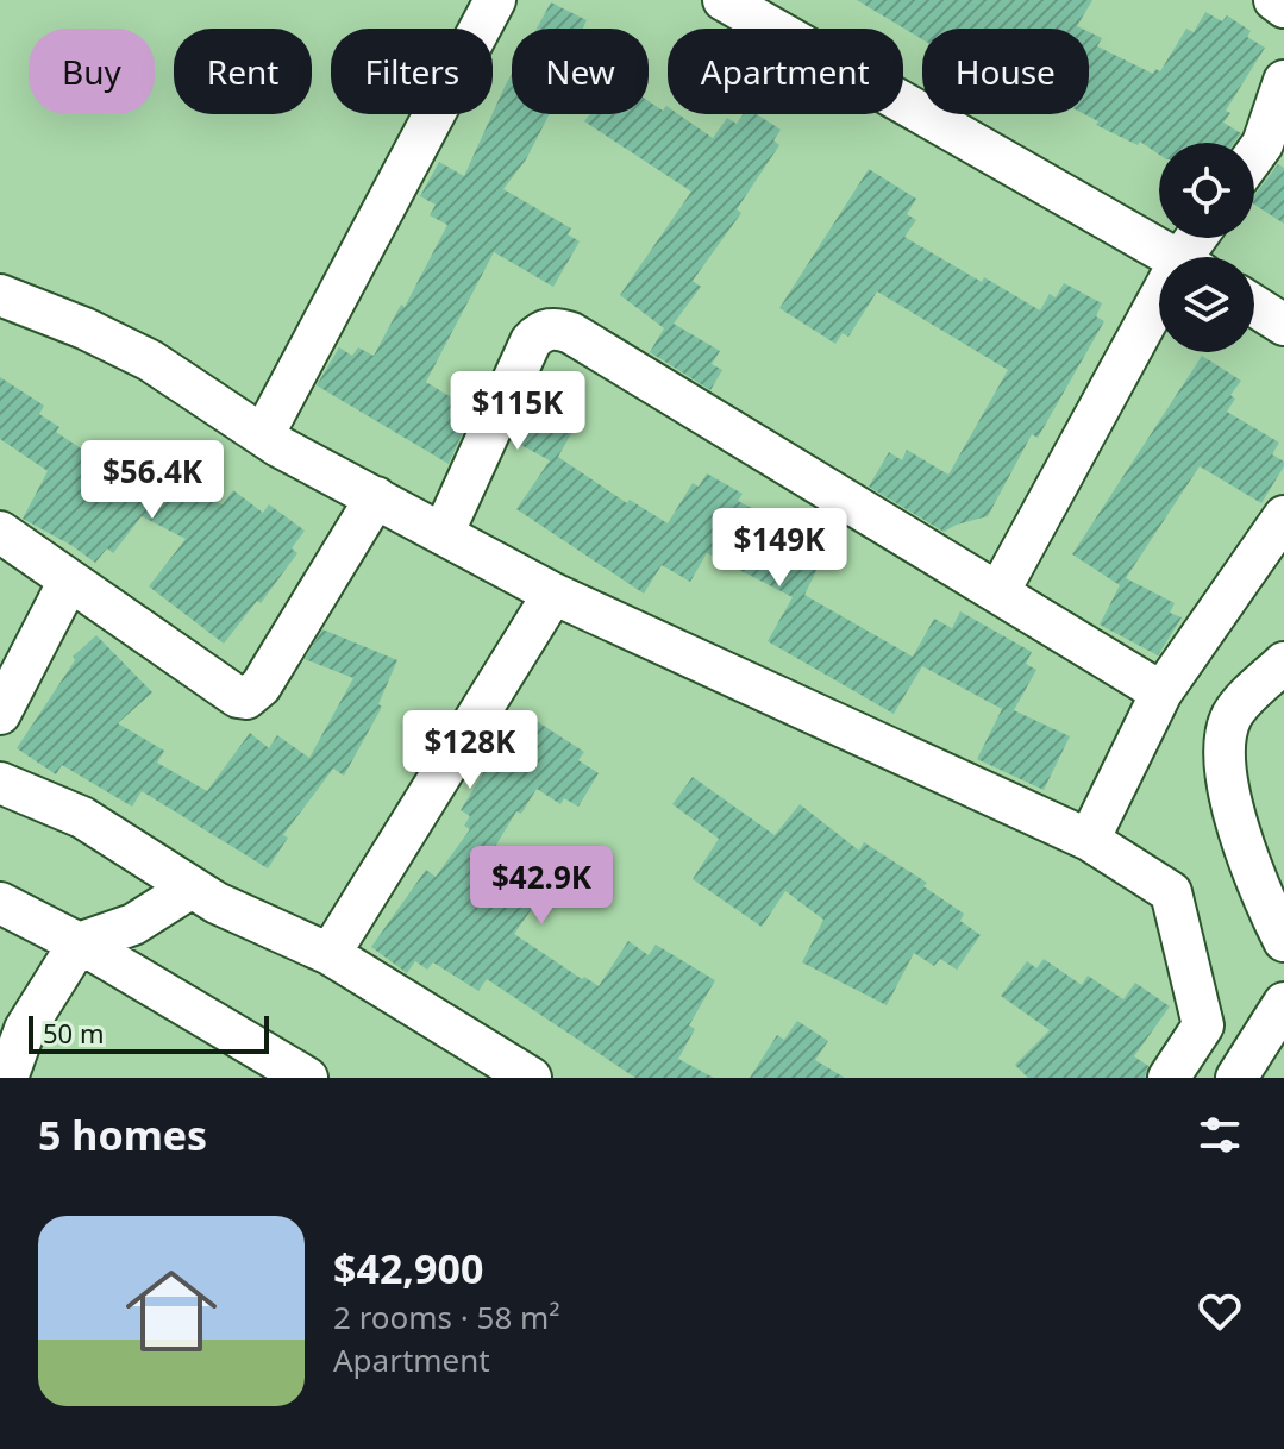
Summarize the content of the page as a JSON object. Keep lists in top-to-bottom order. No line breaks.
{"scale_bar":"50 m","page":{"chip":["Buy","Rent","Filters","New","Apartment","House"],"price":["$115K","$56.4K","$149K","$128K","$42.9K"],"scale":"50 m","heading":"5 homes","list":[{"name":"$42,900","note":"2 rooms · 58 m² · Apartment"}]}}
